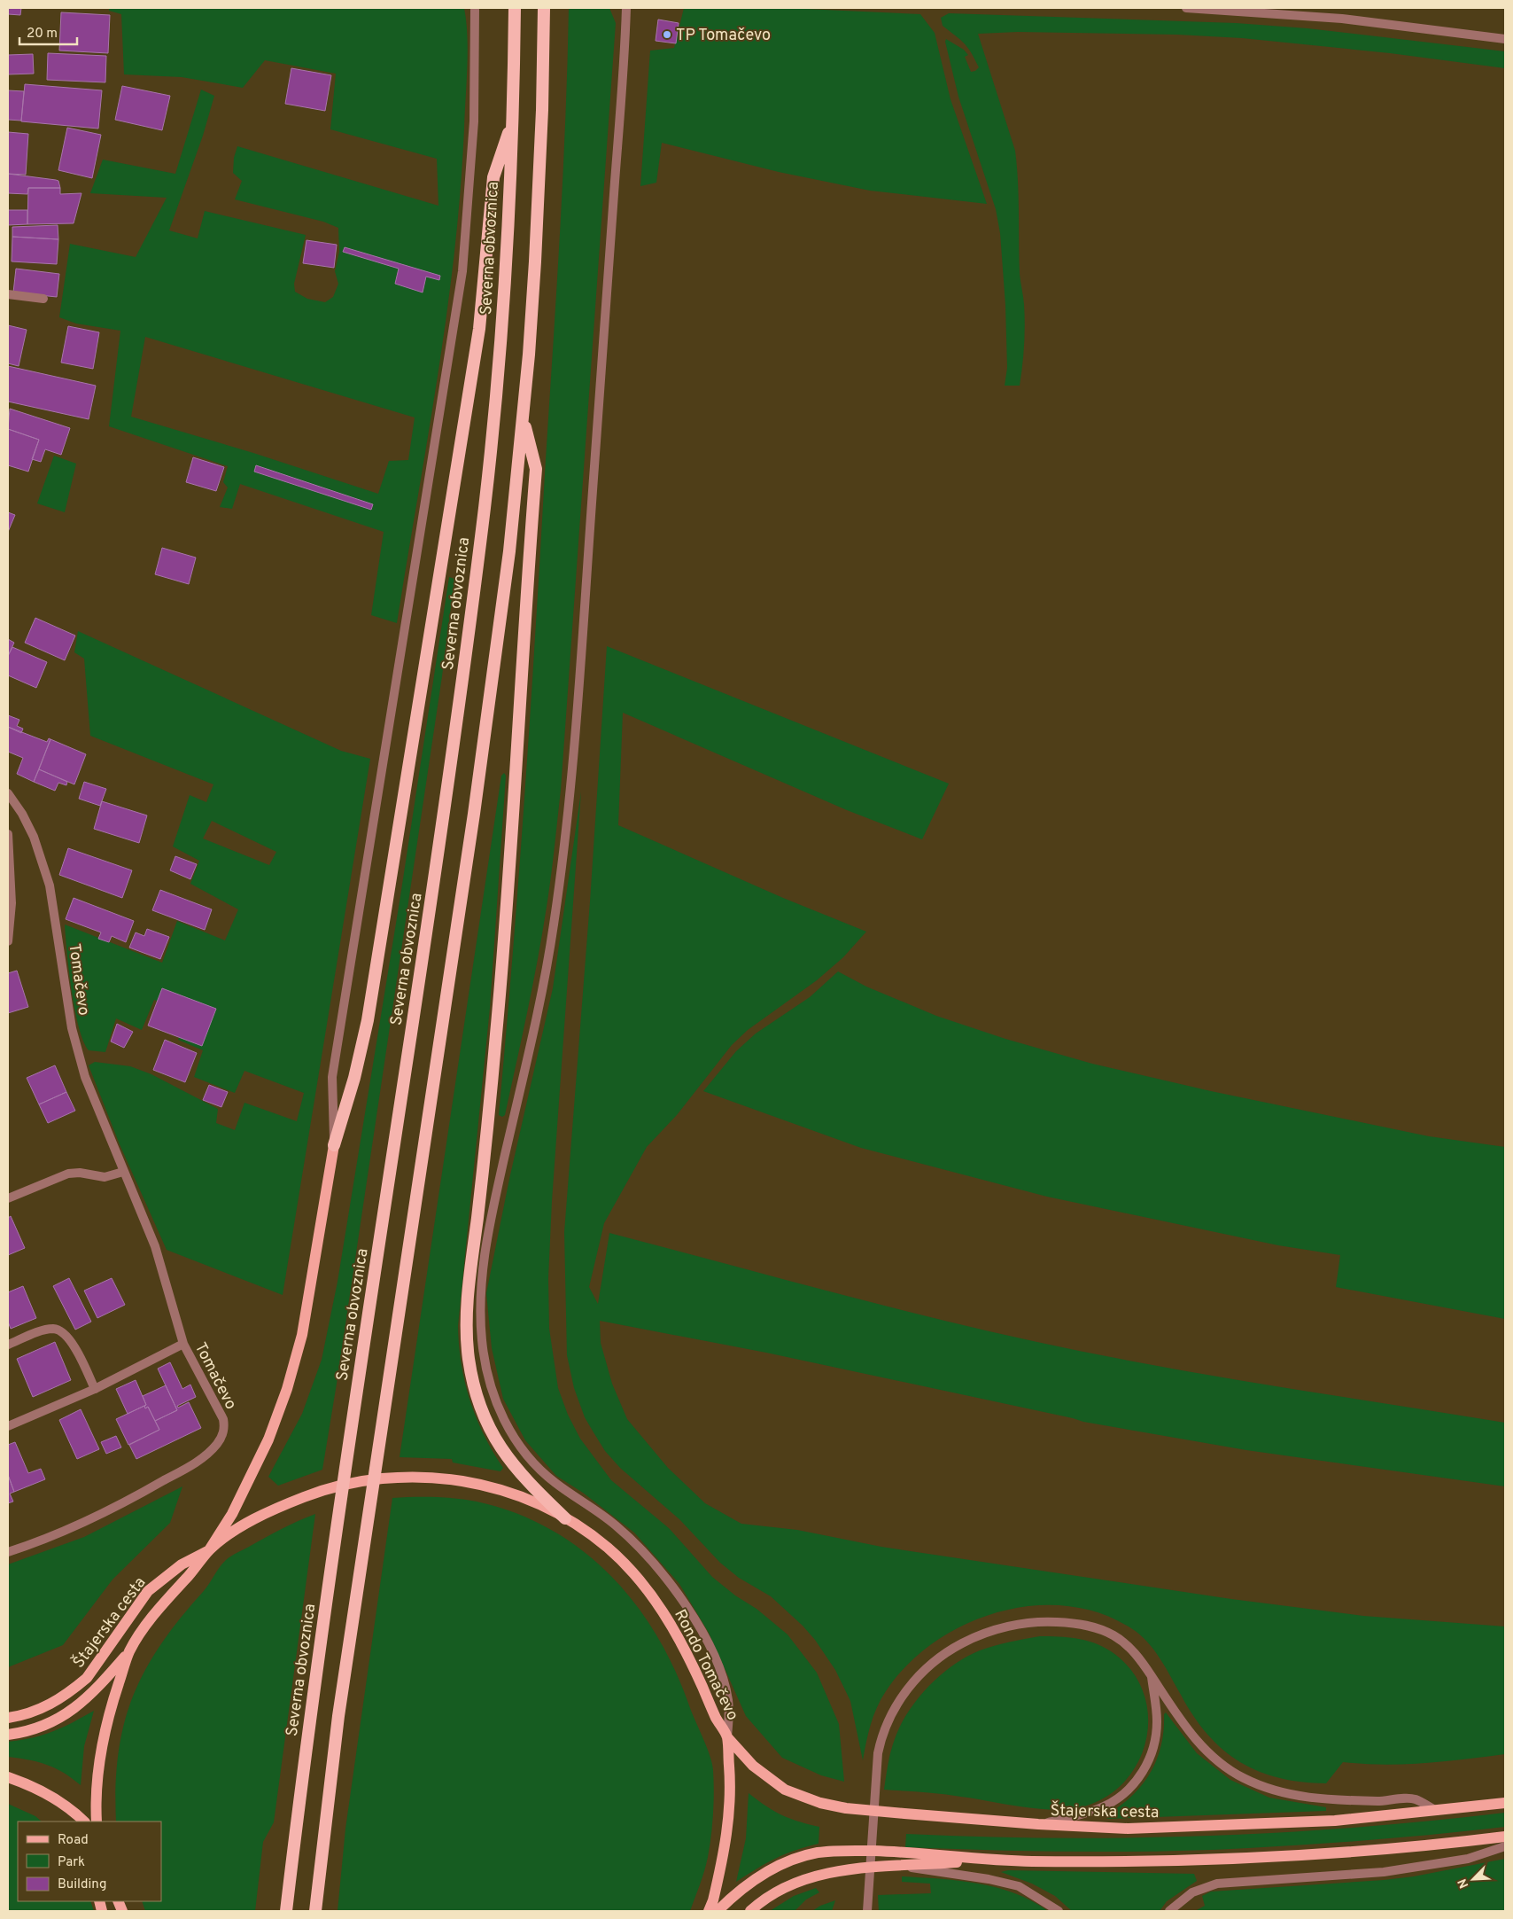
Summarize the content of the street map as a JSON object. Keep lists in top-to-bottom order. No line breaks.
{"streets":{"highway":["Severna obvoznica"],"main road":["Štajerska cesta","Rondo Tomačevo"],"street":["Tomačevo"]},"crossings":[["Štajerska cesta","Rondo Tomačevo"]],"places":["TP Tomačevo"],"legend":["Road","Park","Building"],"scale_bar":"20 m","north":"bottom left"}
